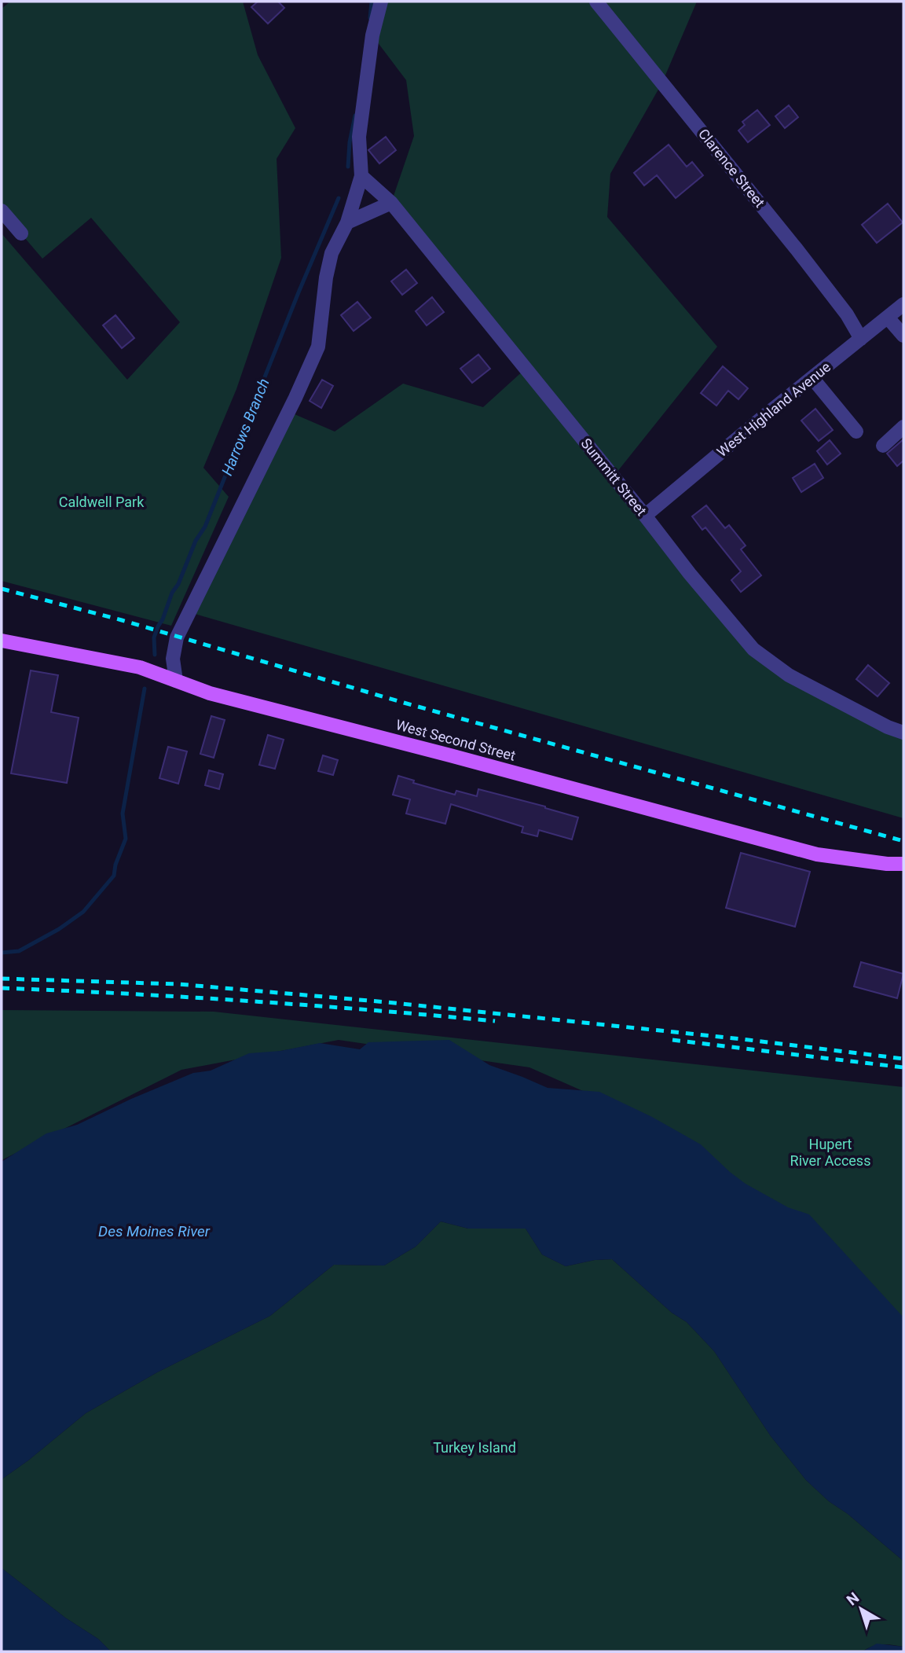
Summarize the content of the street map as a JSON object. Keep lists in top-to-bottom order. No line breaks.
{"streets":{"main road":["West Second Street"],"street":["Clarence Street","West Highland Avenue","Summitt Street"]},"crossings":[["Clarence Street","West Highland Avenue"],["West Highland Avenue","Summitt Street"]],"water":["Harrows Branch","Des Moines River"],"parks":["Caldwell Park","Hupert River Access","Turkey Island"],"north":"top left"}
